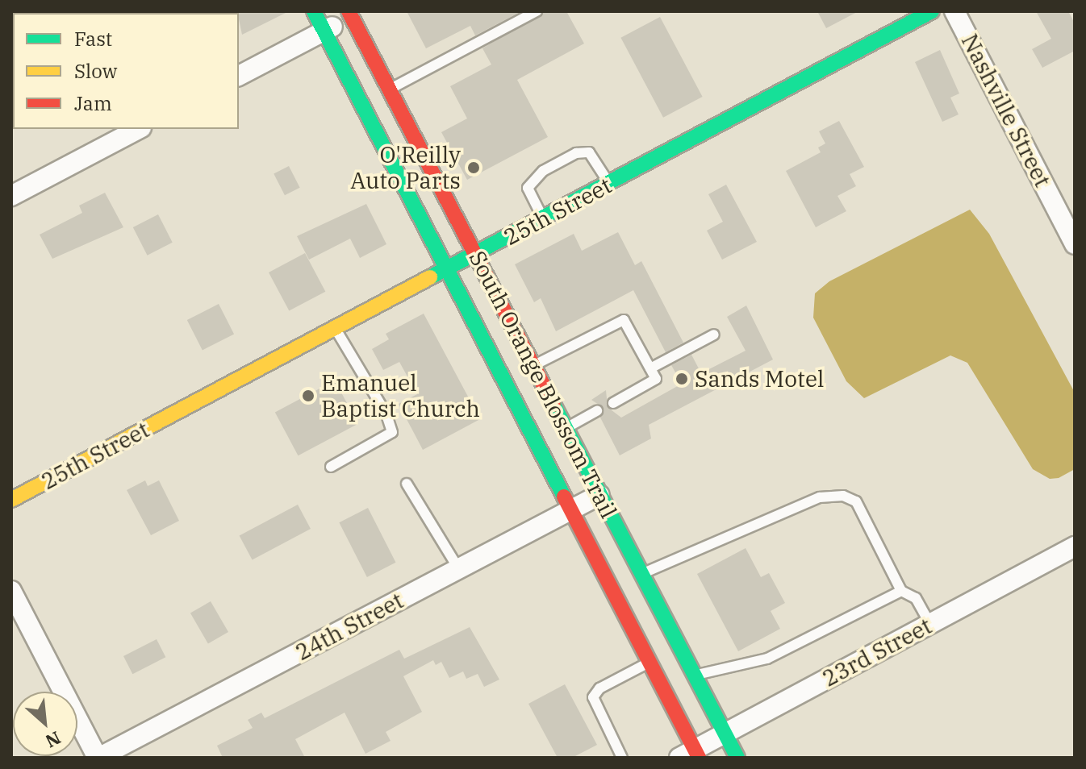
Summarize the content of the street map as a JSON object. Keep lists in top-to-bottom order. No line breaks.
{"streets":{"main road":["25th Street","South Orange Blossom Trail"],"street":["Nashville Street","24th Street","23rd Street"]},"crossings":[["25th Street","South Orange Blossom Trail"],["South Orange Blossom Trail","24th Street"],["South Orange Blossom Trail","23rd Street"]],"places":["O'Reilly Auto Parts","Sands Motel","Emanuel Baptist Church"],"legend":["Fast","Slow","Jam"],"north":"bottom right"}
